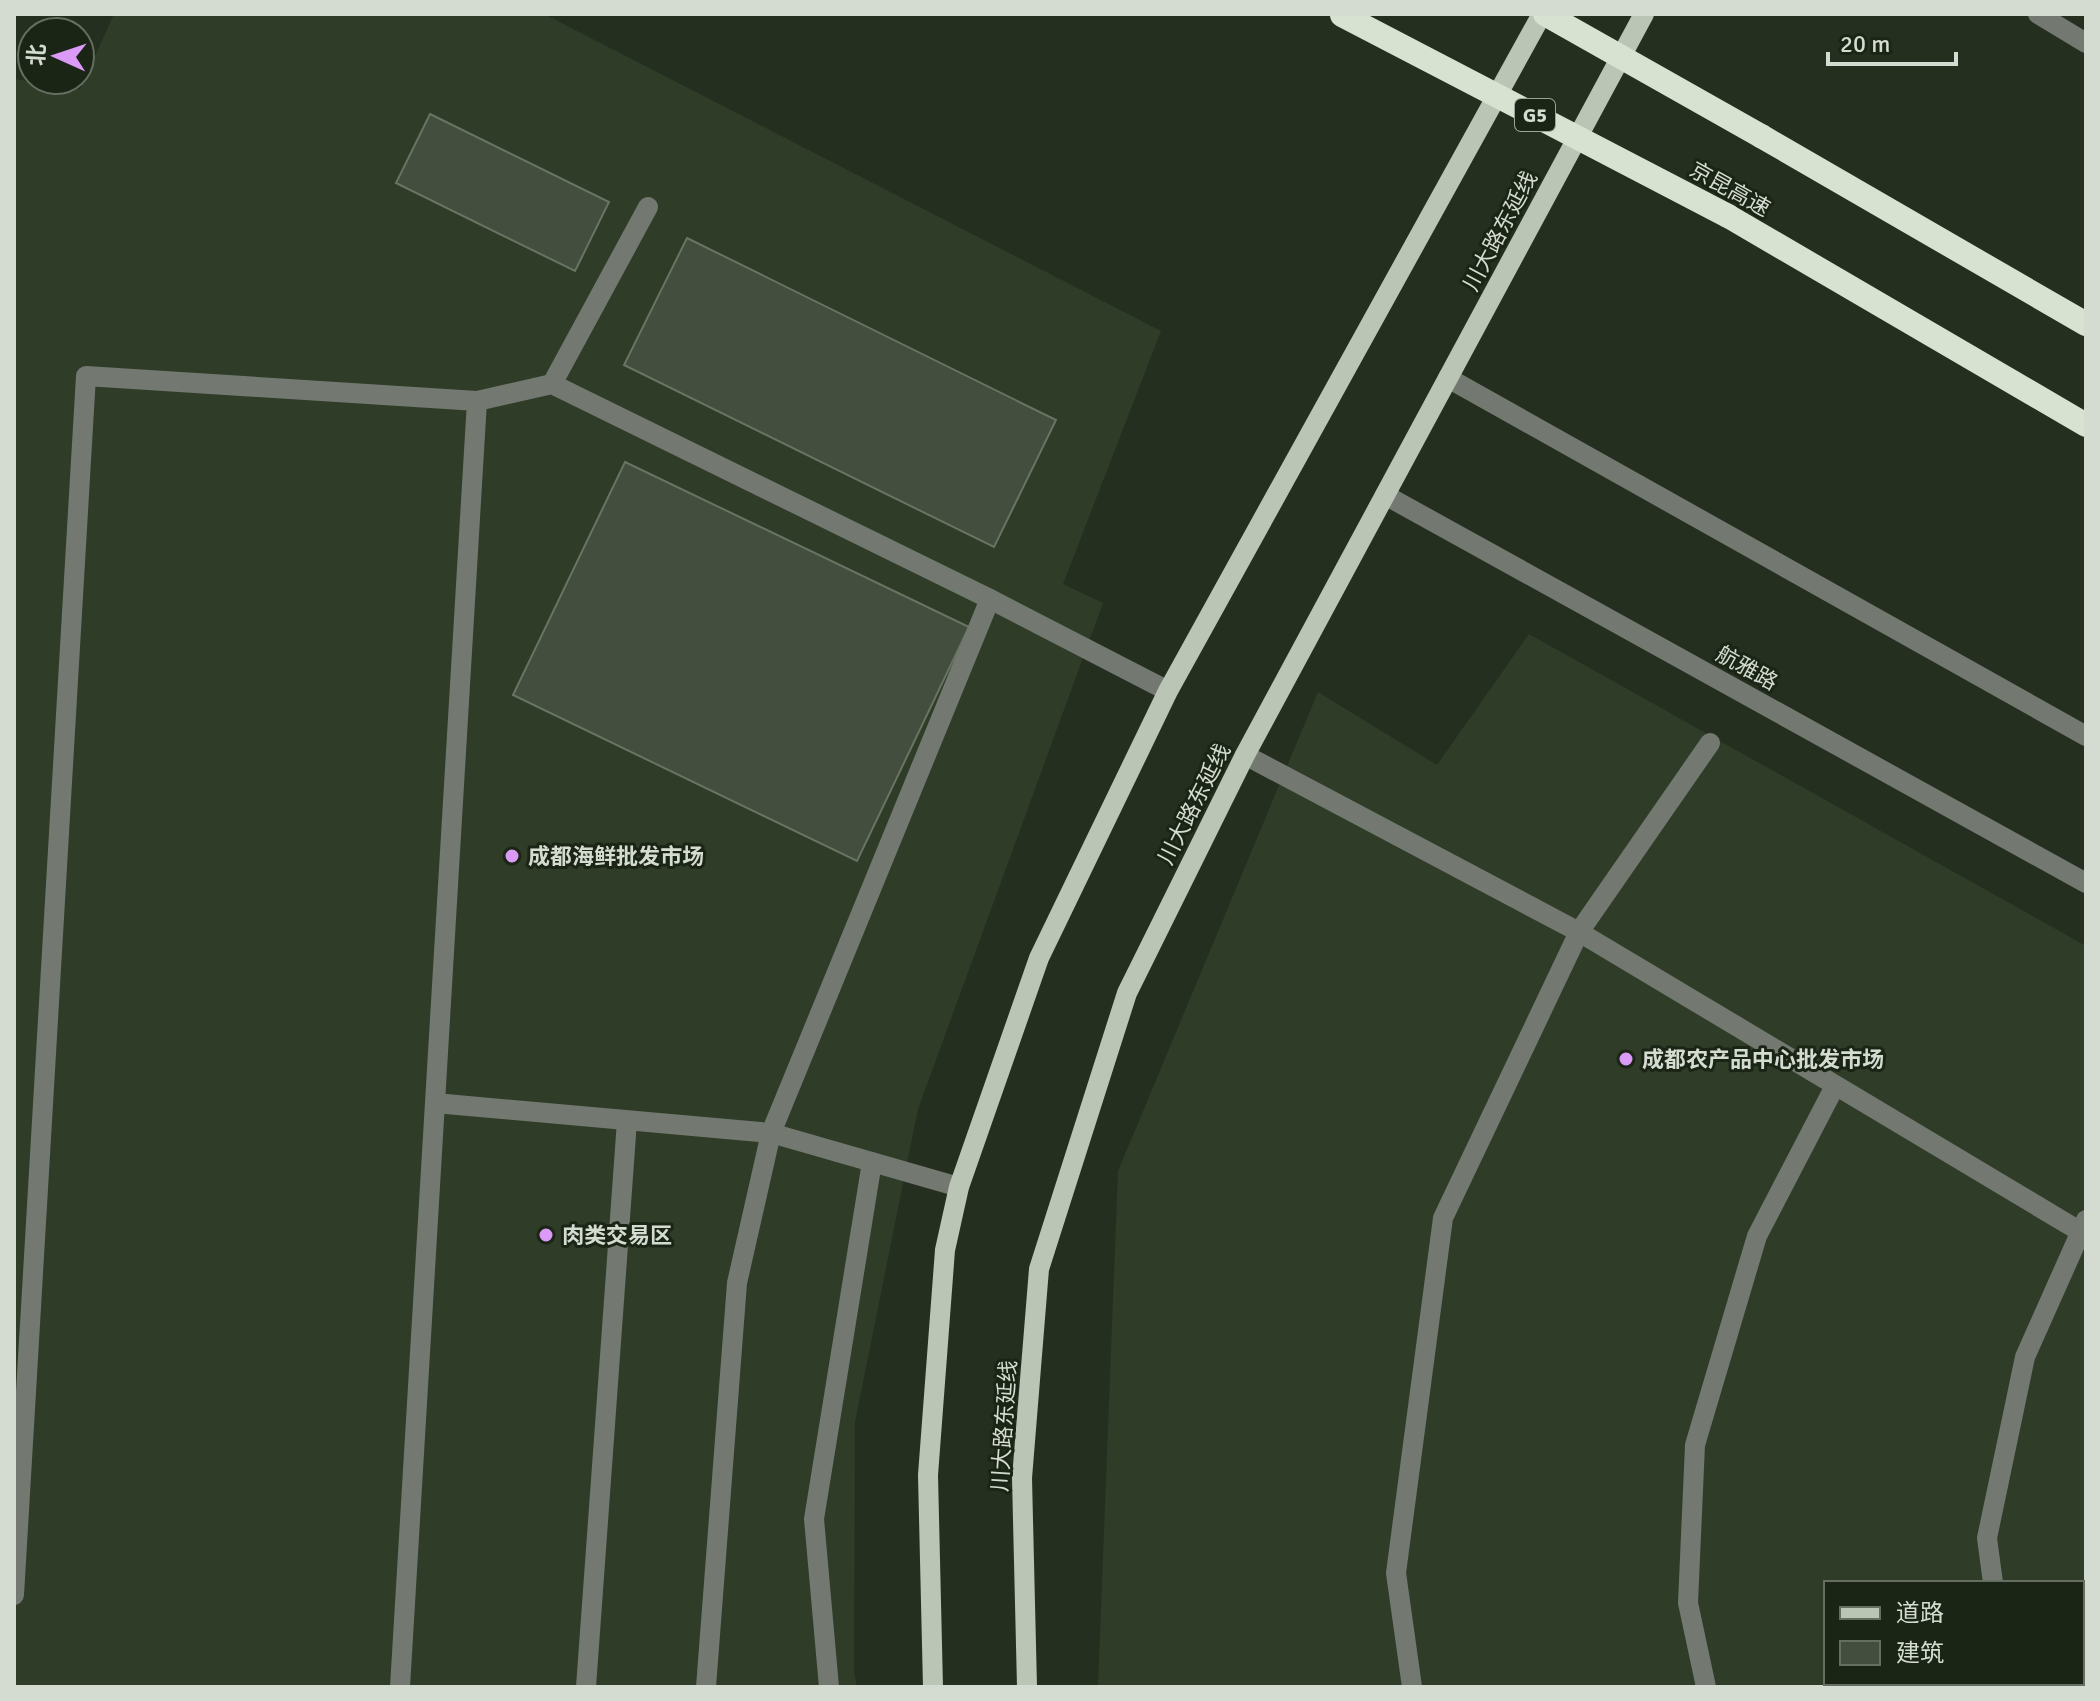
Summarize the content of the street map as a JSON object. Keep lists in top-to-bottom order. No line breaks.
{"streets":{"highway":["G5","京昆高速"],"main road":["川大路东延线"],"street":["航雅路"]},"crossings":[["川大路东延线","航雅路"]],"places":["成都海鲜批发市场","成都农产品中心批发市场","肉类交易区"],"legend":["道路","建筑"],"scale_bar":"20 m","north":"left"}
